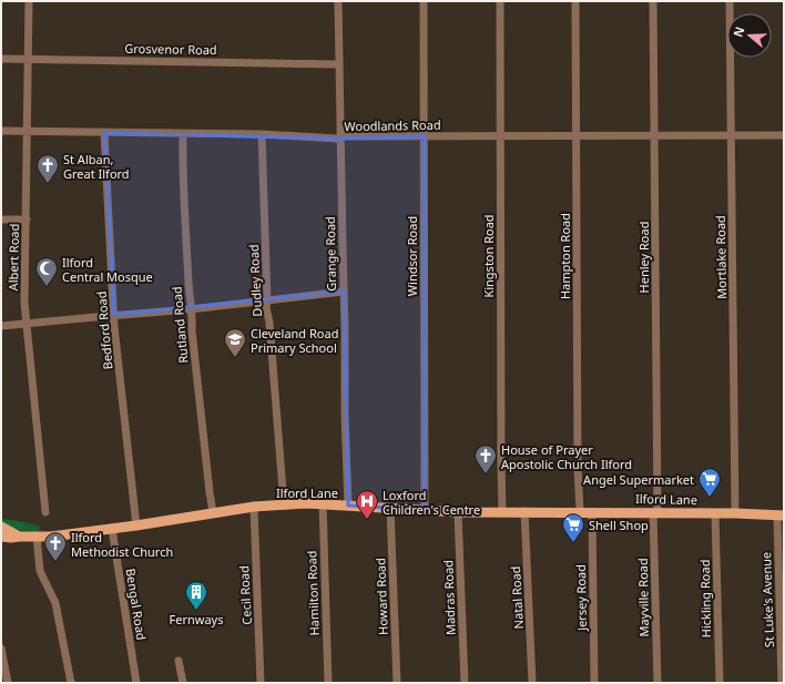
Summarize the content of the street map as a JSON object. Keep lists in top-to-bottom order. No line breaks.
{"streets":{"main road":["Ilford Lane"],"street":["Grosvenor Road","Woodlands Road","Grange Road","Windsor Road","Kingston Road","Hampton Road","Albert Road","Henley Road","Mortlake Road","Dudley Road","Rutland Road","Bedford Road","Hamilton Road","Cecil Road","Howard Road","Madras Road","Natal Road","Jersey Road","Mayville Road","Hickling Road","St Luke's Avenue","Bengal Road"]},"crossings":[["Grosvenor Road","Grange Road"],["Grosvenor Road","Albert Road"],["Woodlands Road","Grange Road"],["Woodlands Road","Windsor Road"],["Woodlands Road","Kingston Road"],["Woodlands Road","Hampton Road"],["Woodlands Road","Albert Road"],["Woodlands Road","Henley Road"],["Woodlands Road","Mortlake Road"],["Woodlands Road","Dudley Road"],["Woodlands Road","Rutland Road"],["Woodlands Road","Bedford Road"],["Grange Road","Ilford Lane"],["Windsor Road","Ilford Lane"],["Kingston Road","Ilford Lane"],["Hampton Road","Ilford Lane"],["Henley Road","Ilford Lane"],["Henley Road","Mayville Road"],["Mortlake Road","Ilford Lane"],["Dudley Road","Ilford Lane"],["Rutland Road","Ilford Lane"],["Bedford Road","Ilford Lane"],["Ilford Lane","Hamilton Road"],["Ilford Lane","Cecil Road"],["Ilford Lane","Howard Road"],["Ilford Lane","Madras Road"],["Ilford Lane","Natal Road"],["Ilford Lane","Jersey Road"],["Ilford Lane","Mayville Road"],["Ilford Lane","Hickling Road"],["Ilford Lane","St Luke's Avenue"],["Ilford Lane","Bengal Road"]],"places":{"church":["St Alban, Great Ilford","House of Prayer Apostolic Church Ilford","Ilford Methodist Church"],"mosque":["Ilford Central Mosque"],"school or university":["Cleveland Road Primary School"],"supermarket":["Angel Supermarket","Shell Shop"],"hospital":["Loxford Children's Centre"],"building":["Fernways"]},"north":"left"}
